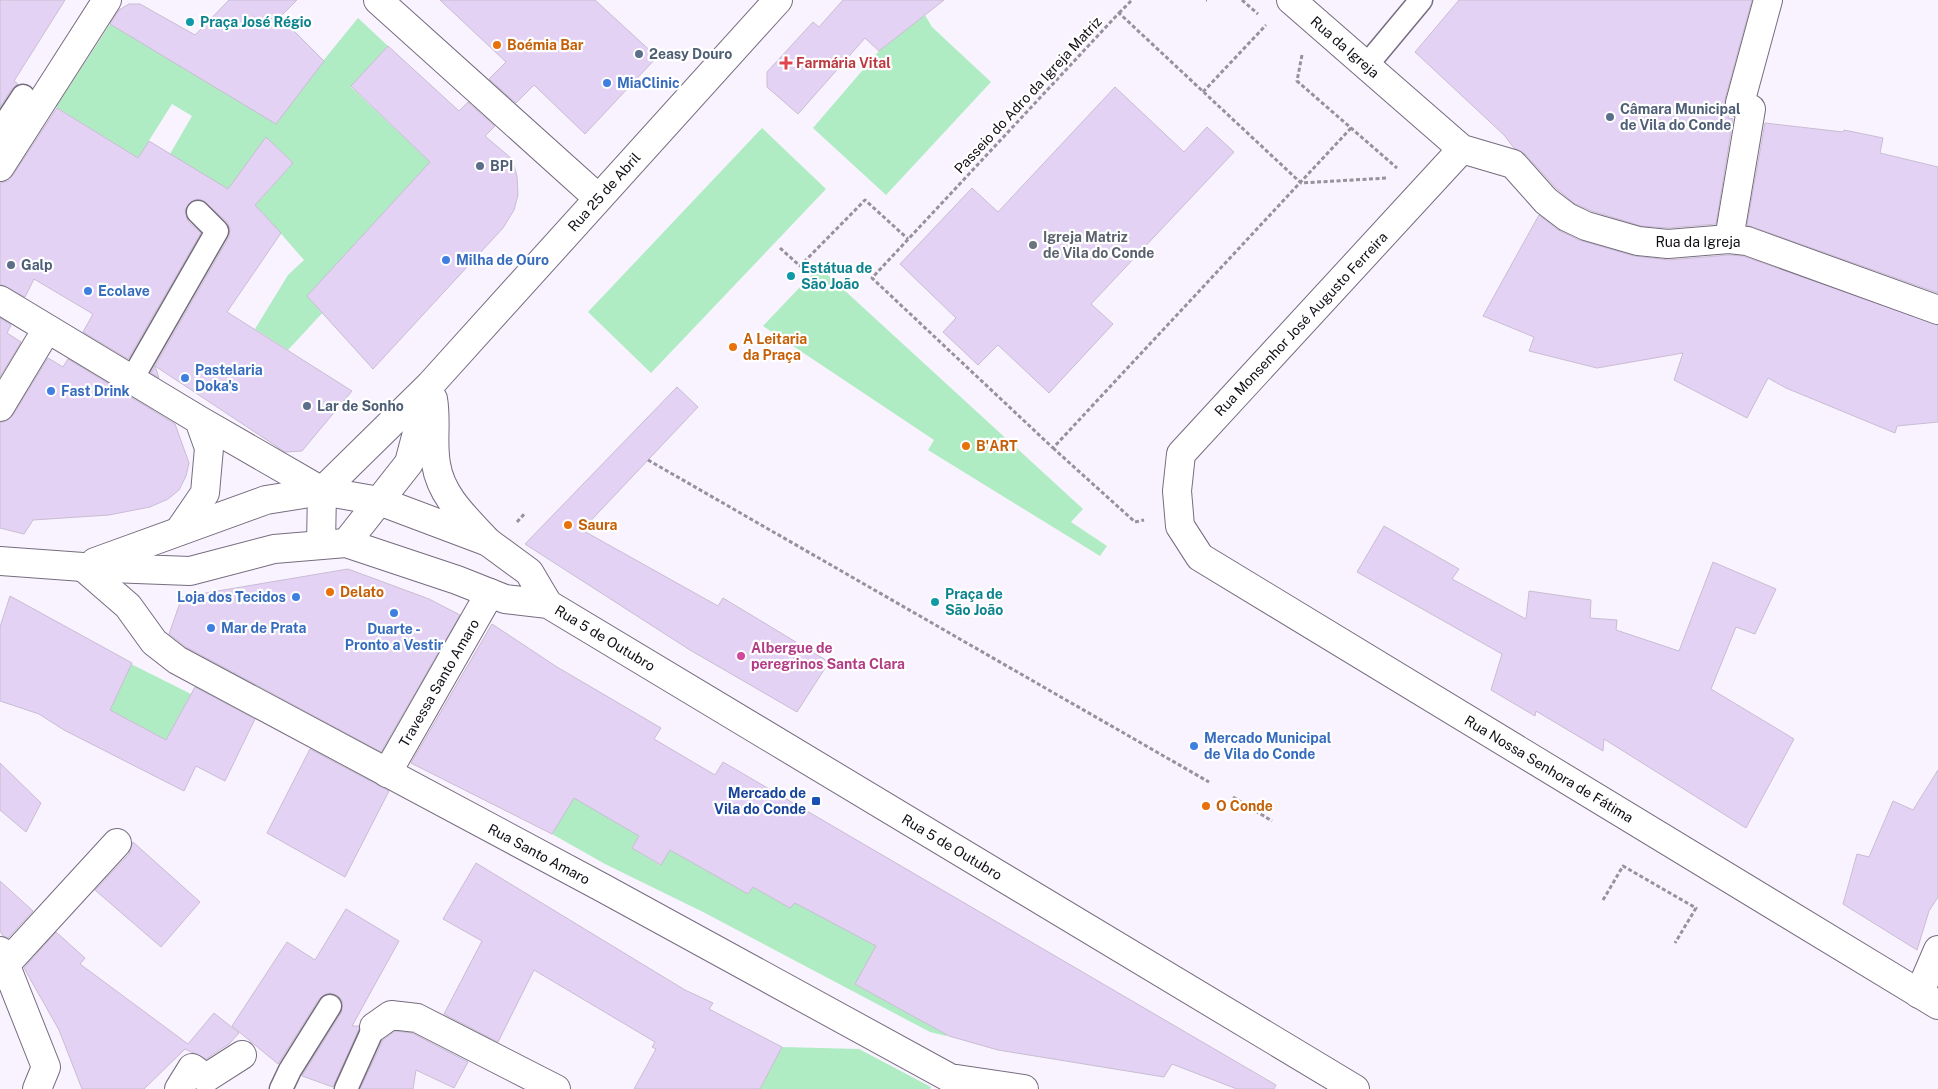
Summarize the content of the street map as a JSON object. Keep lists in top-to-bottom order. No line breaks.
{"streets":{"street":["Rua da Igreja","Rua 25 de Abril","Rua Monsenhor José Augusto Ferreira","Rua 5 de Outubro","Travessa Santo Amaro","Rua Nossa Senhora de Fátima","Rua Santo Amaro"],"path":["Passeio do Adro da Igreja Matriz"]},"crossings":[["Rua da Igreja","Rua Monsenhor José Augusto Ferreira"],["Rua 25 de Abril","Rua 5 de Outubro"],["Rua Monsenhor José Augusto Ferreira","Rua Nossa Senhora de Fátima"],["Rua 5 de Outubro","Travessa Santo Amaro"],["Rua 5 de Outubro","Rua Santo Amaro"],["Travessa Santo Amaro","Rua Santo Amaro"]],"places":{"other":["Praça José Régio","Boémia Bar","2easy Douro","MiaClinic","Câmara Municipal de Vila do Conde","BPI","Igreja Matriz de Vila do Conde","Milha de Ouro","Galp","Estátua de São João","Ecolave","A Leitaria da Praça","Pastelaria Doka's","Fast Drink","Lar de Sonho","B'ART","Saura","Delato","Loja dos Tecidos","Praça de São João","Duarte - Pronto a Vestir","Mar de Prata","Albergue de peregrinos Santa Clara","Mercado Municipal de Vila do Conde","O Conde"],"health":["Farmária Vital"],"transit":["Mercado de Vila do Conde"]}}
